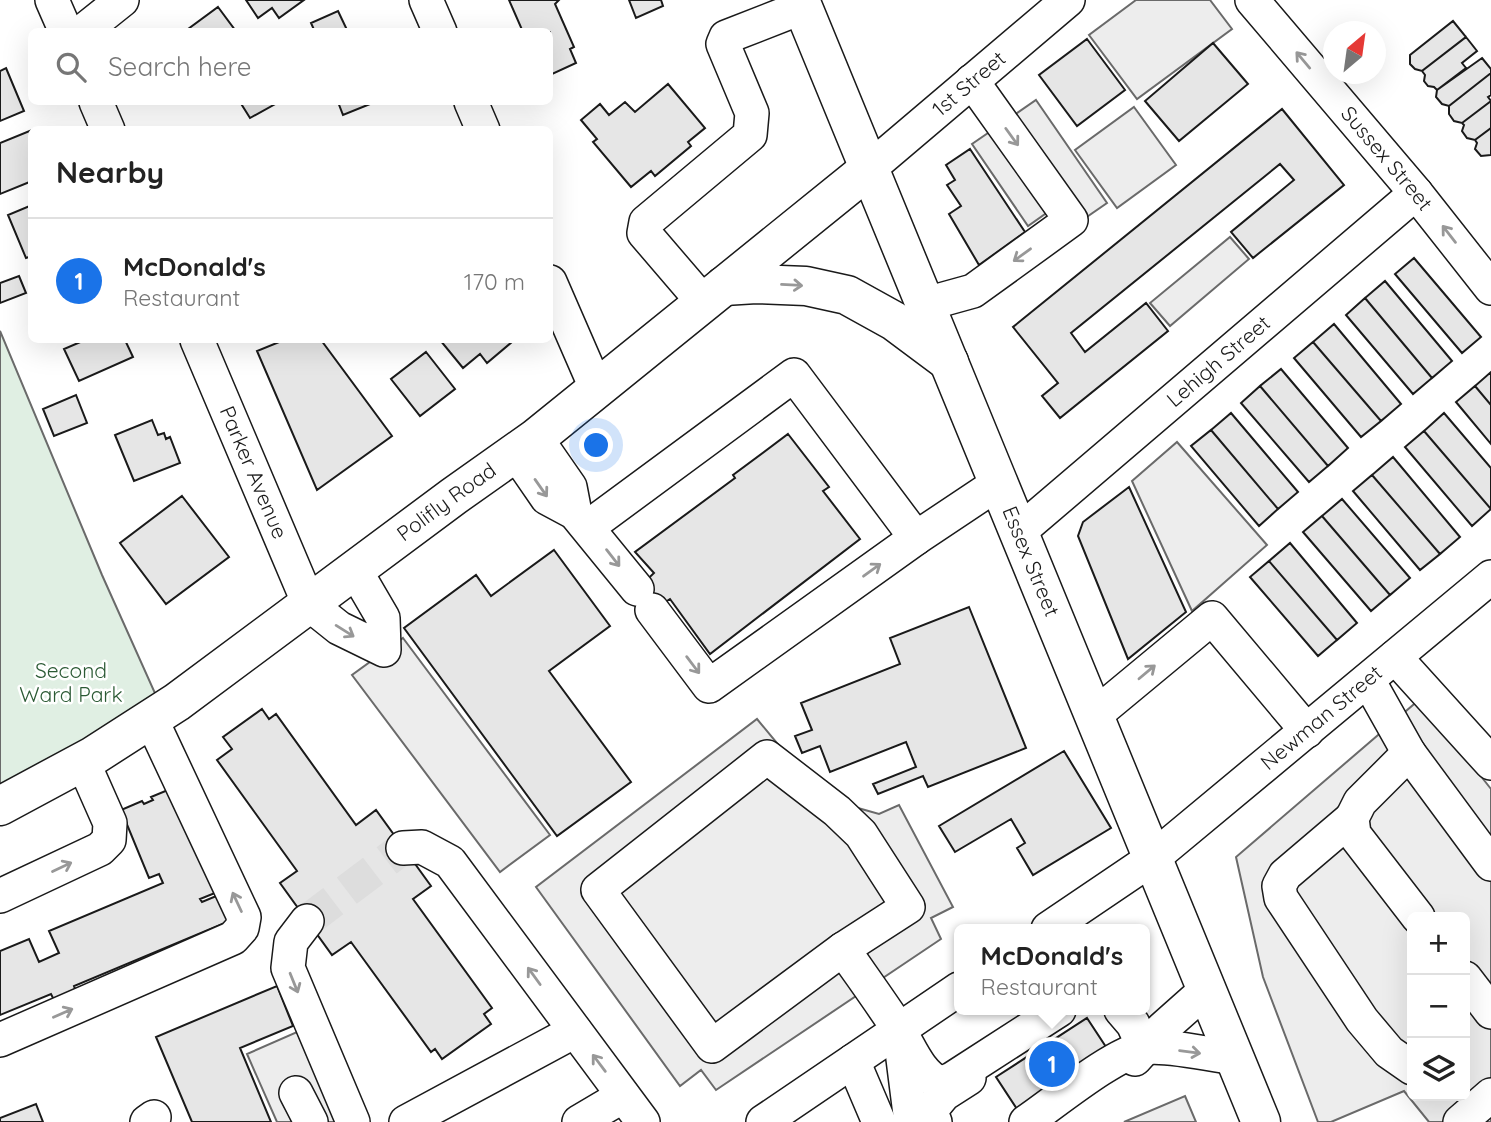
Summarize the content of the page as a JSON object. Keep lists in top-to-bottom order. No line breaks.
{"streets":{"main road":["Polifly Road","Essex Street"],"street":["1st Street","Sussex Street","Lehigh Street","Parker Avenue","Newman Street"]},"crossings":[["1st Street","Polifly Road"],["1st Street","Essex Street"],["Sussex Street","Lehigh Street"],["Lehigh Street","Essex Street"],["Parker Avenue","Polifly Road"],["Polifly Road","Essex Street"],["Essex Street","Newman Street"]],"one_way":["Sussex Street"],"parks":["Second Ward Park"],"north":"top right","page":{"search":"Search here","heading":"Nearby","list":[{"mark":"1","name":"McDonald's","note":"Restaurant","value":"170 m"}],"map_buttons":["+","−"],"popup":["McDonald's","Restaurant"],"pins":"1"}}
